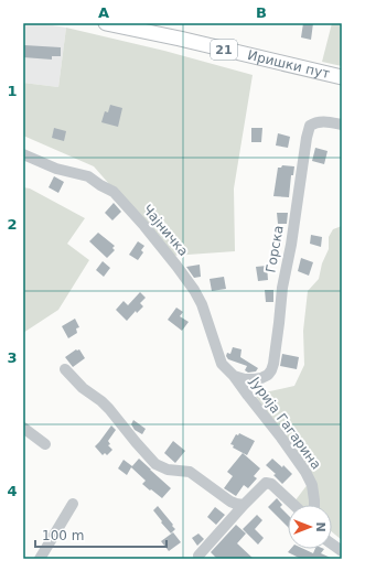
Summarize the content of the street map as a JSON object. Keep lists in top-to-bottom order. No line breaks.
{"streets":{"main road":["21","Иришки пут"],"street":["Чајничка","Горска","Јурија Гагарина"]},"crossings":[["Чајничка","Горска"],["Чајничка","Јурија Гагарина"],["Горска","Јурија Гагарина"]],"scale_bar":"100 m","north":"right","grid":{"columns":["A","B"],"rows":["1","2","3","4"]}}
